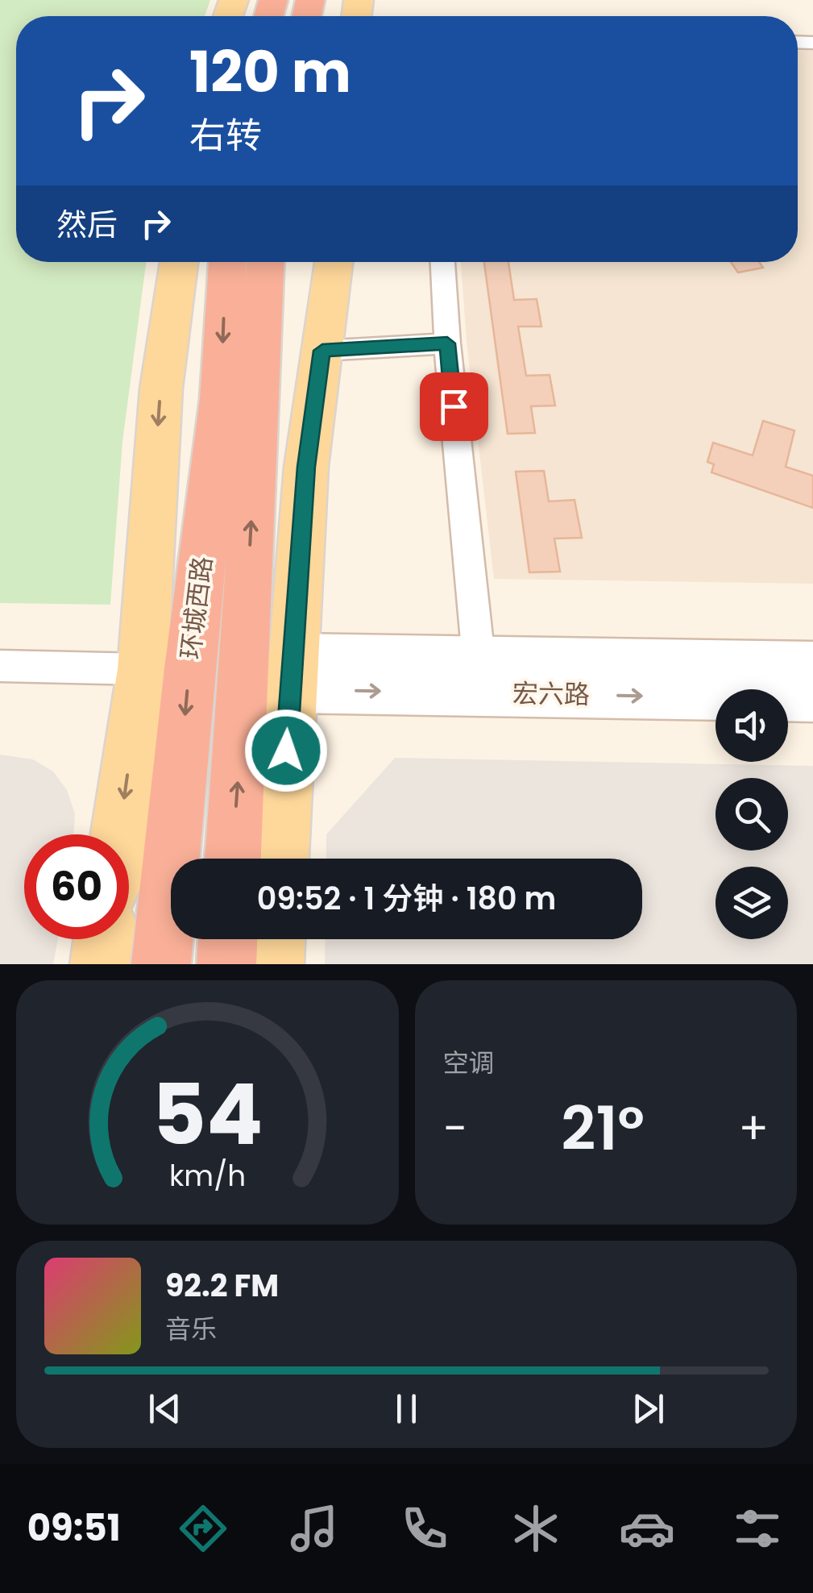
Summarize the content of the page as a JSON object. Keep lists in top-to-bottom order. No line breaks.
{"streets":{"highway":["环城西路"],"street":["宏六路"]},"page":{"turn":["120 m","右转"],"then":"然后","limit":"60","trip":"09:52 · 1 分钟 · 180 m","tile":"空调","heat":["−","21°","+"],"song":["92.2 FM","音乐"],"tabs":"09:51","gauge":["54","km/h"]}}
